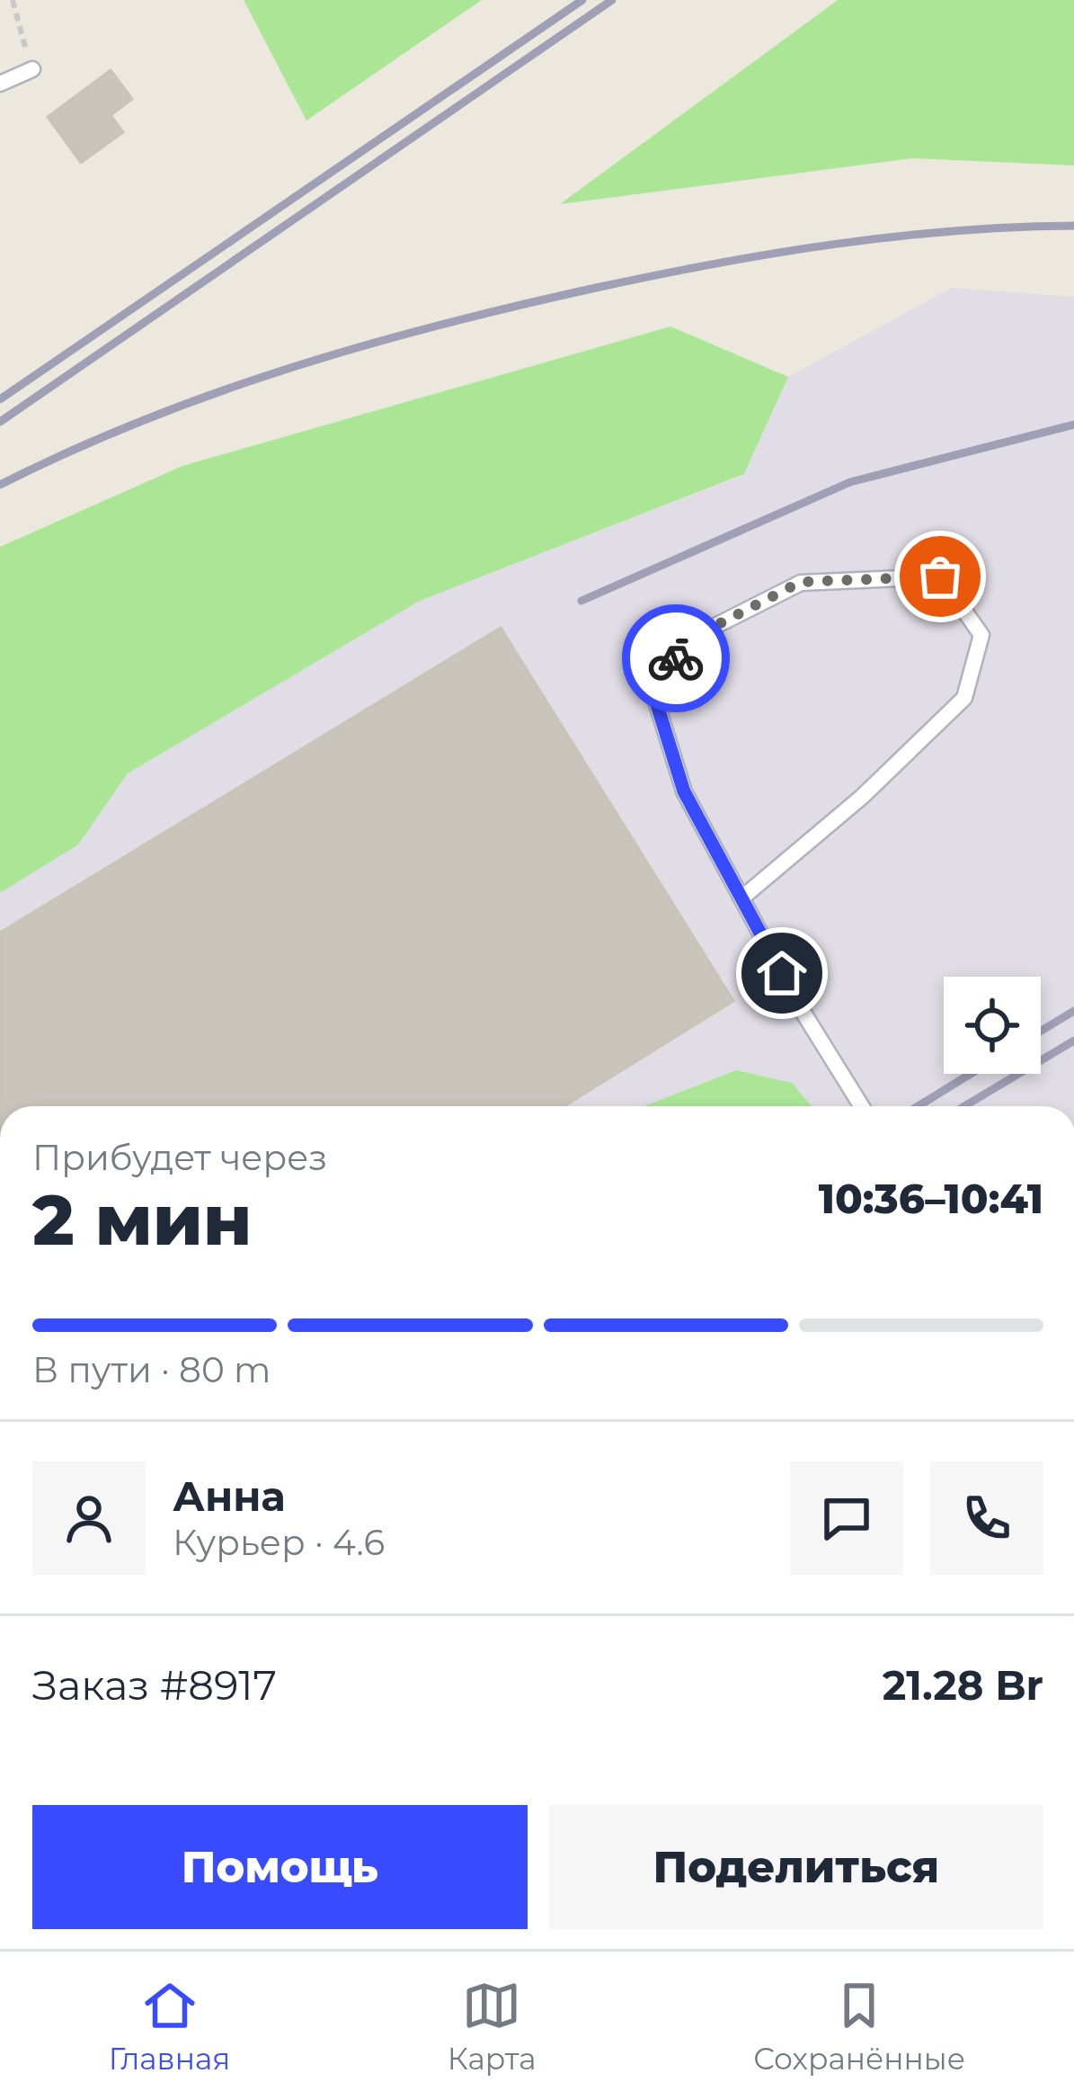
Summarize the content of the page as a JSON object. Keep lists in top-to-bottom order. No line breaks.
{"page":{"heading":["2 мин","Прибудет через","10:36–10:41"],"panel":["Анна","Курьер · 4.6","Заказ #8917","21.28 Br"],"bar":"В пути · 80 m","buttons":["Помощь","Поделиться"],"tabs":["Главная","Карта","Сохранённые"]}}
